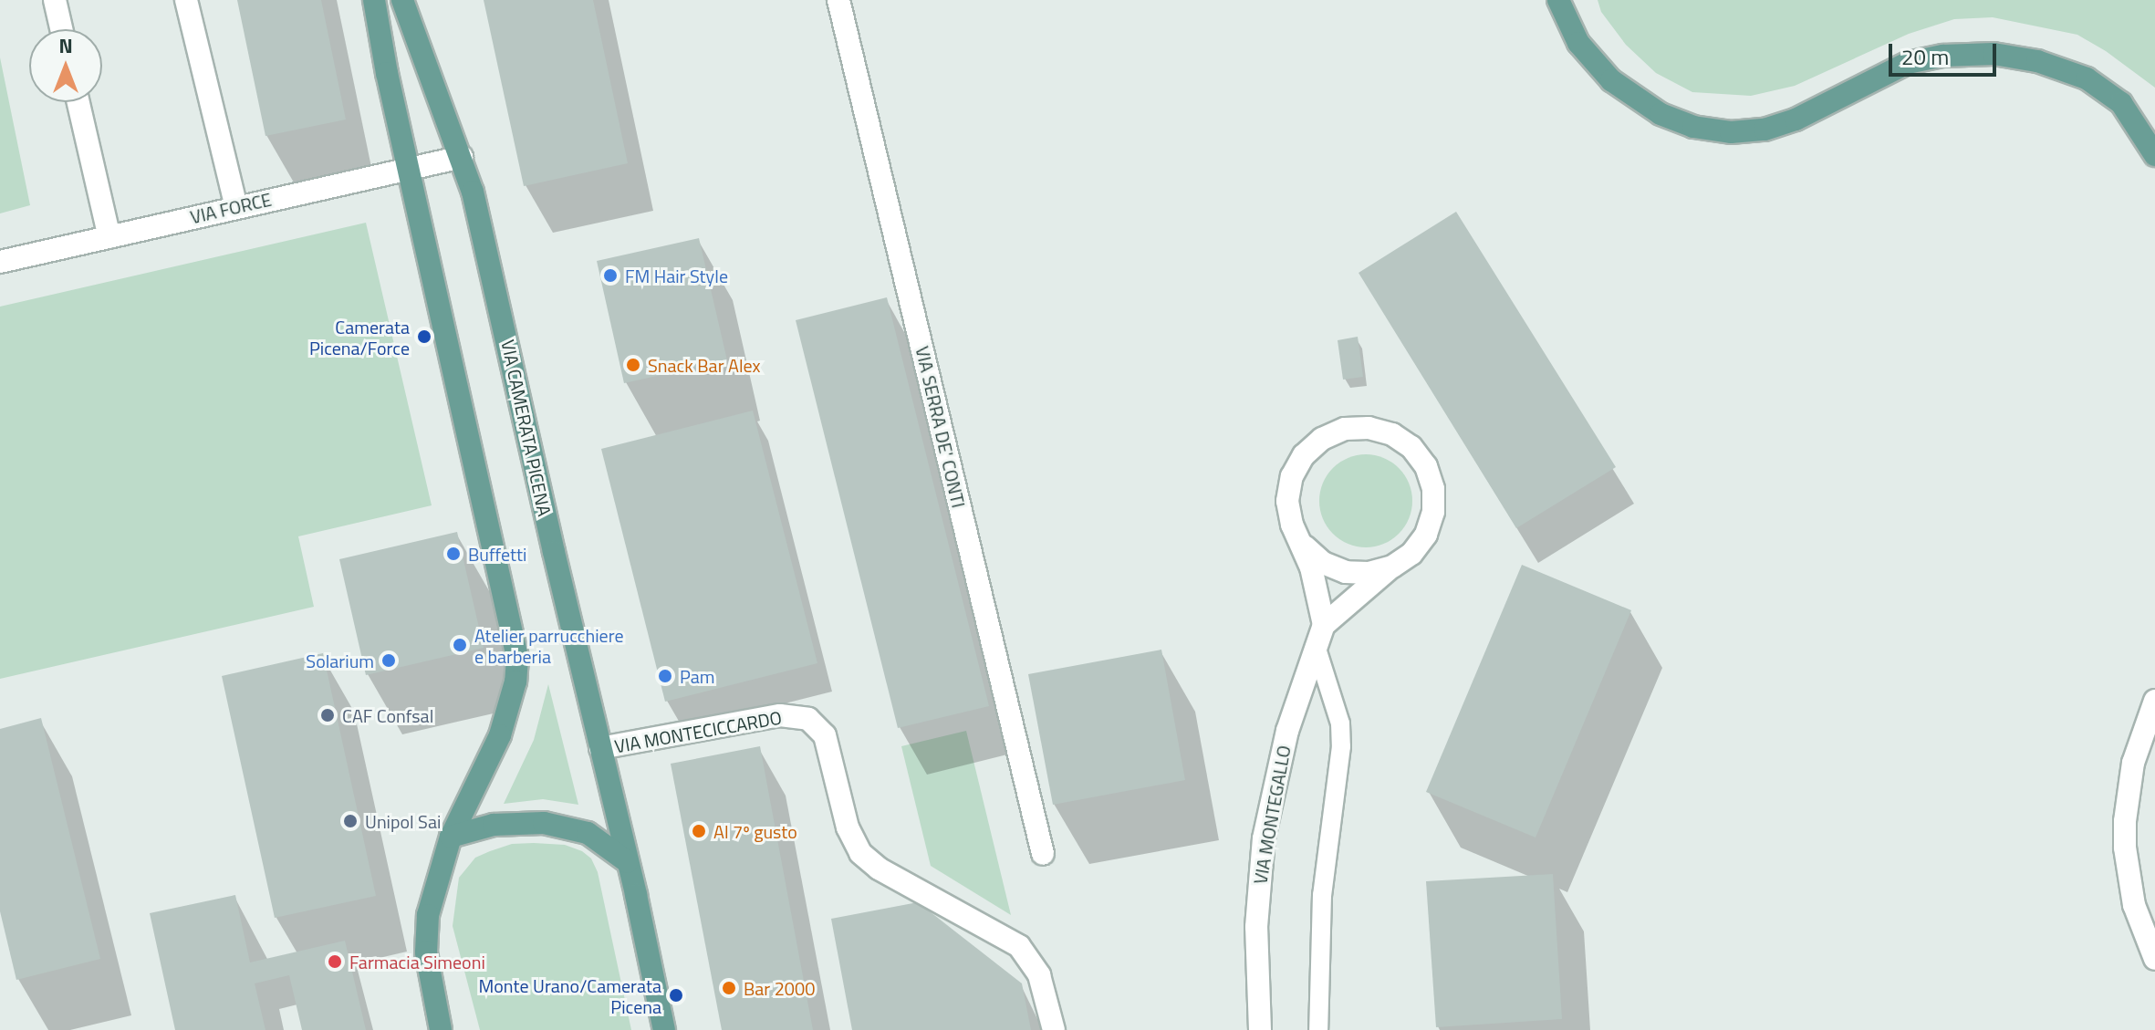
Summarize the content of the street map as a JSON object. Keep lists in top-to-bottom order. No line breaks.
{"streets":{"main road":["VIA CAMERATA PICENA"],"street":["VIA FORCE","VIA SERRA DE' CONTI","VIA MONTECICCARDO","VIA MONTEGALLO"]},"crossings":[["VIA FORCE","VIA CAMERATA PICENA"],["VIA CAMERATA PICENA","VIA MONTECICCARDO"]],"places":["FM Hair Style","Camerata Picena/Force","Snack Bar Alex","Buffetti","Atelier parrucchiere e barberia","Solarium","Pam","CAF Confsal","Unipol Sai","Al 7º gusto","Farmacia Simeoni","Bar 2000","Monte Urano/Camerata Picena"],"scale_bar":"20 m","north":"top"}
